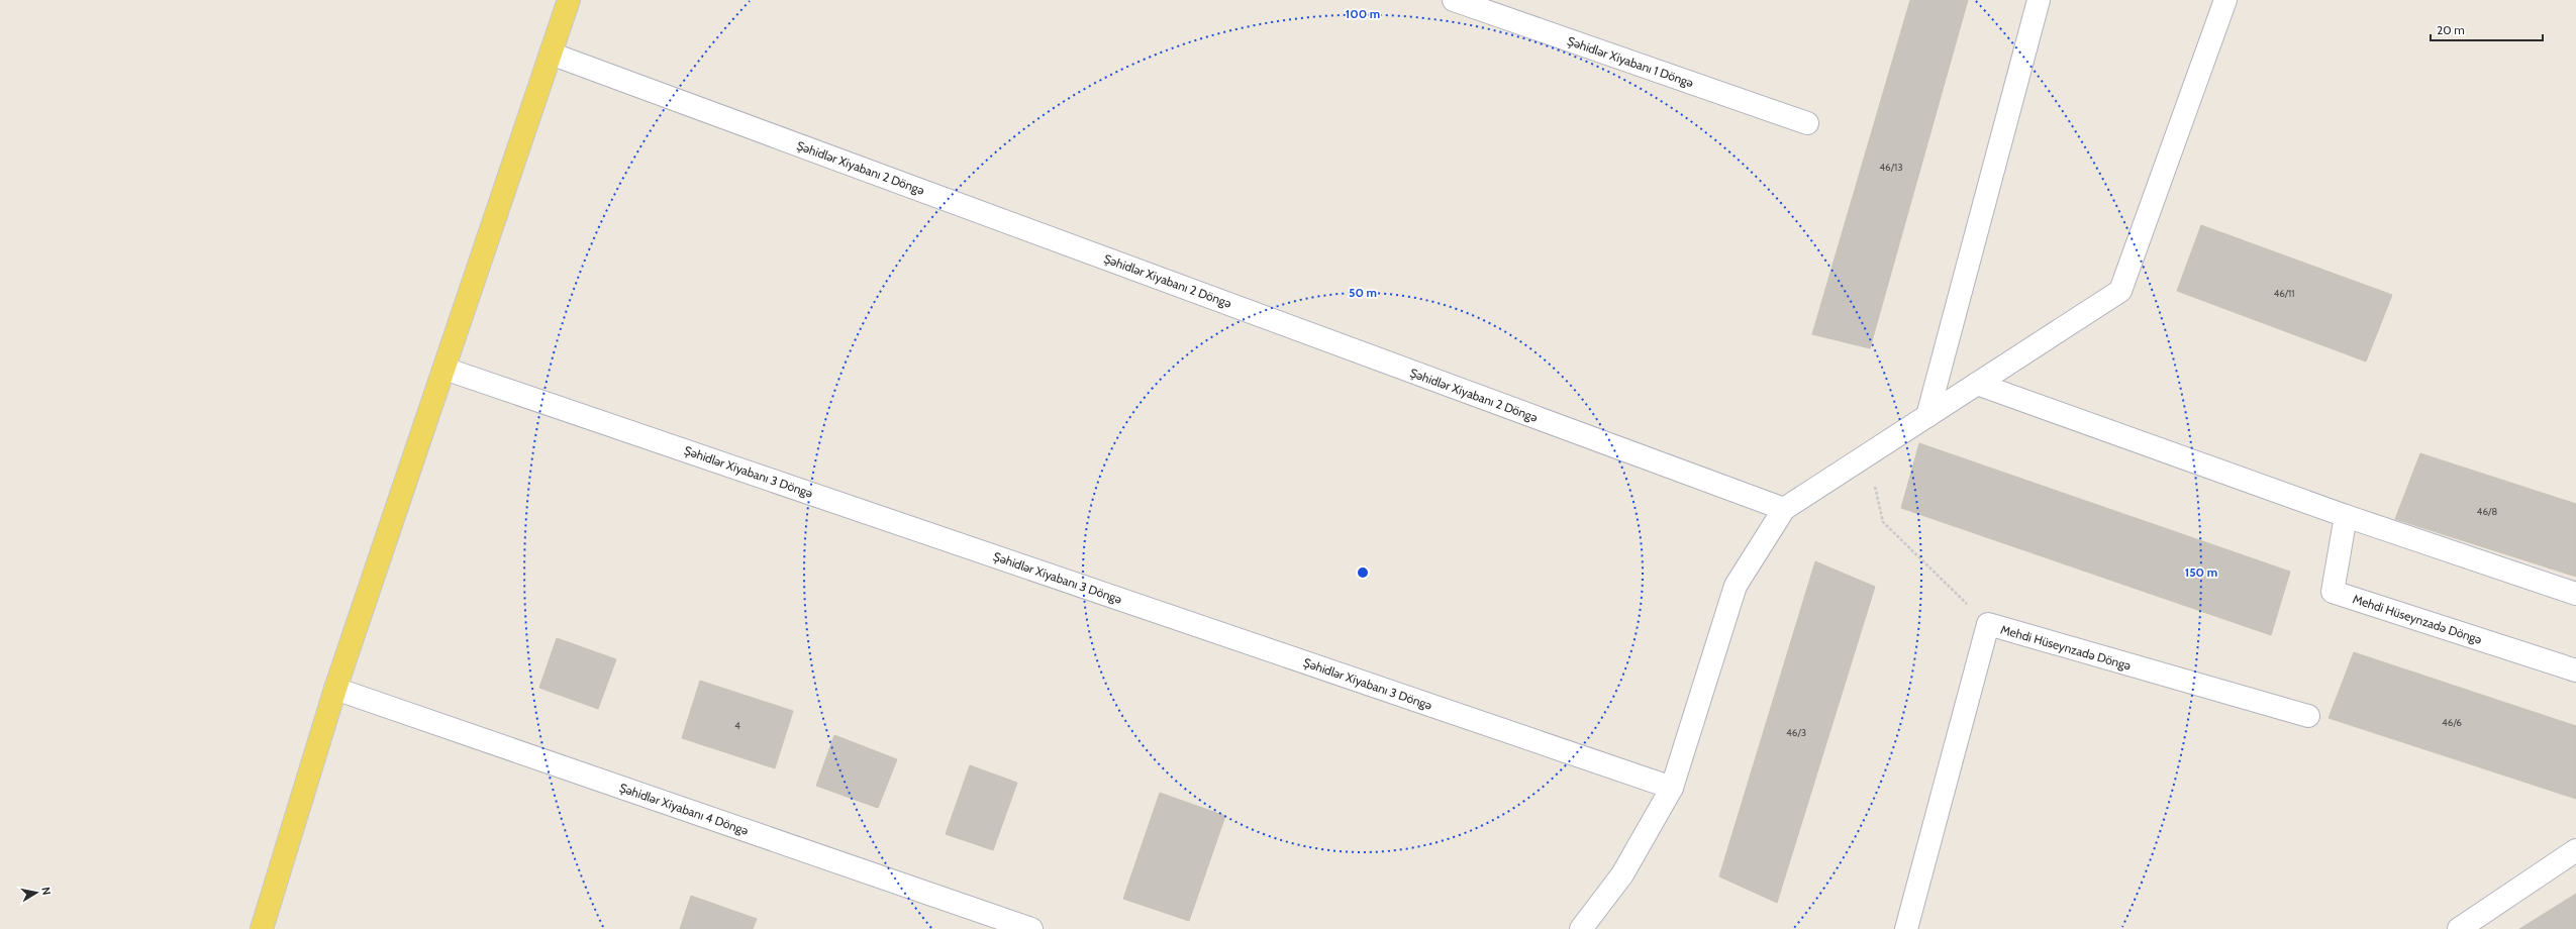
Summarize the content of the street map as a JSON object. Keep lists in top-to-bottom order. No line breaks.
{"streets":{"street":["Şəhidlər Xiyabanı 1 Döngə","Şəhidlər Xiyabanı 2 Döngə","Şəhidlər Xiyabanı 3 Döngə","Mehdi Hüseynzadə Döngə","Şəhidlər Xiyabanı 4 Döngə"]},"house_numbers":["46/13","46/11","46/8","46/6","4","46/3"],"scale_bar":"20 m","north":"right","rings":["100 m","50 m","150 m"]}
